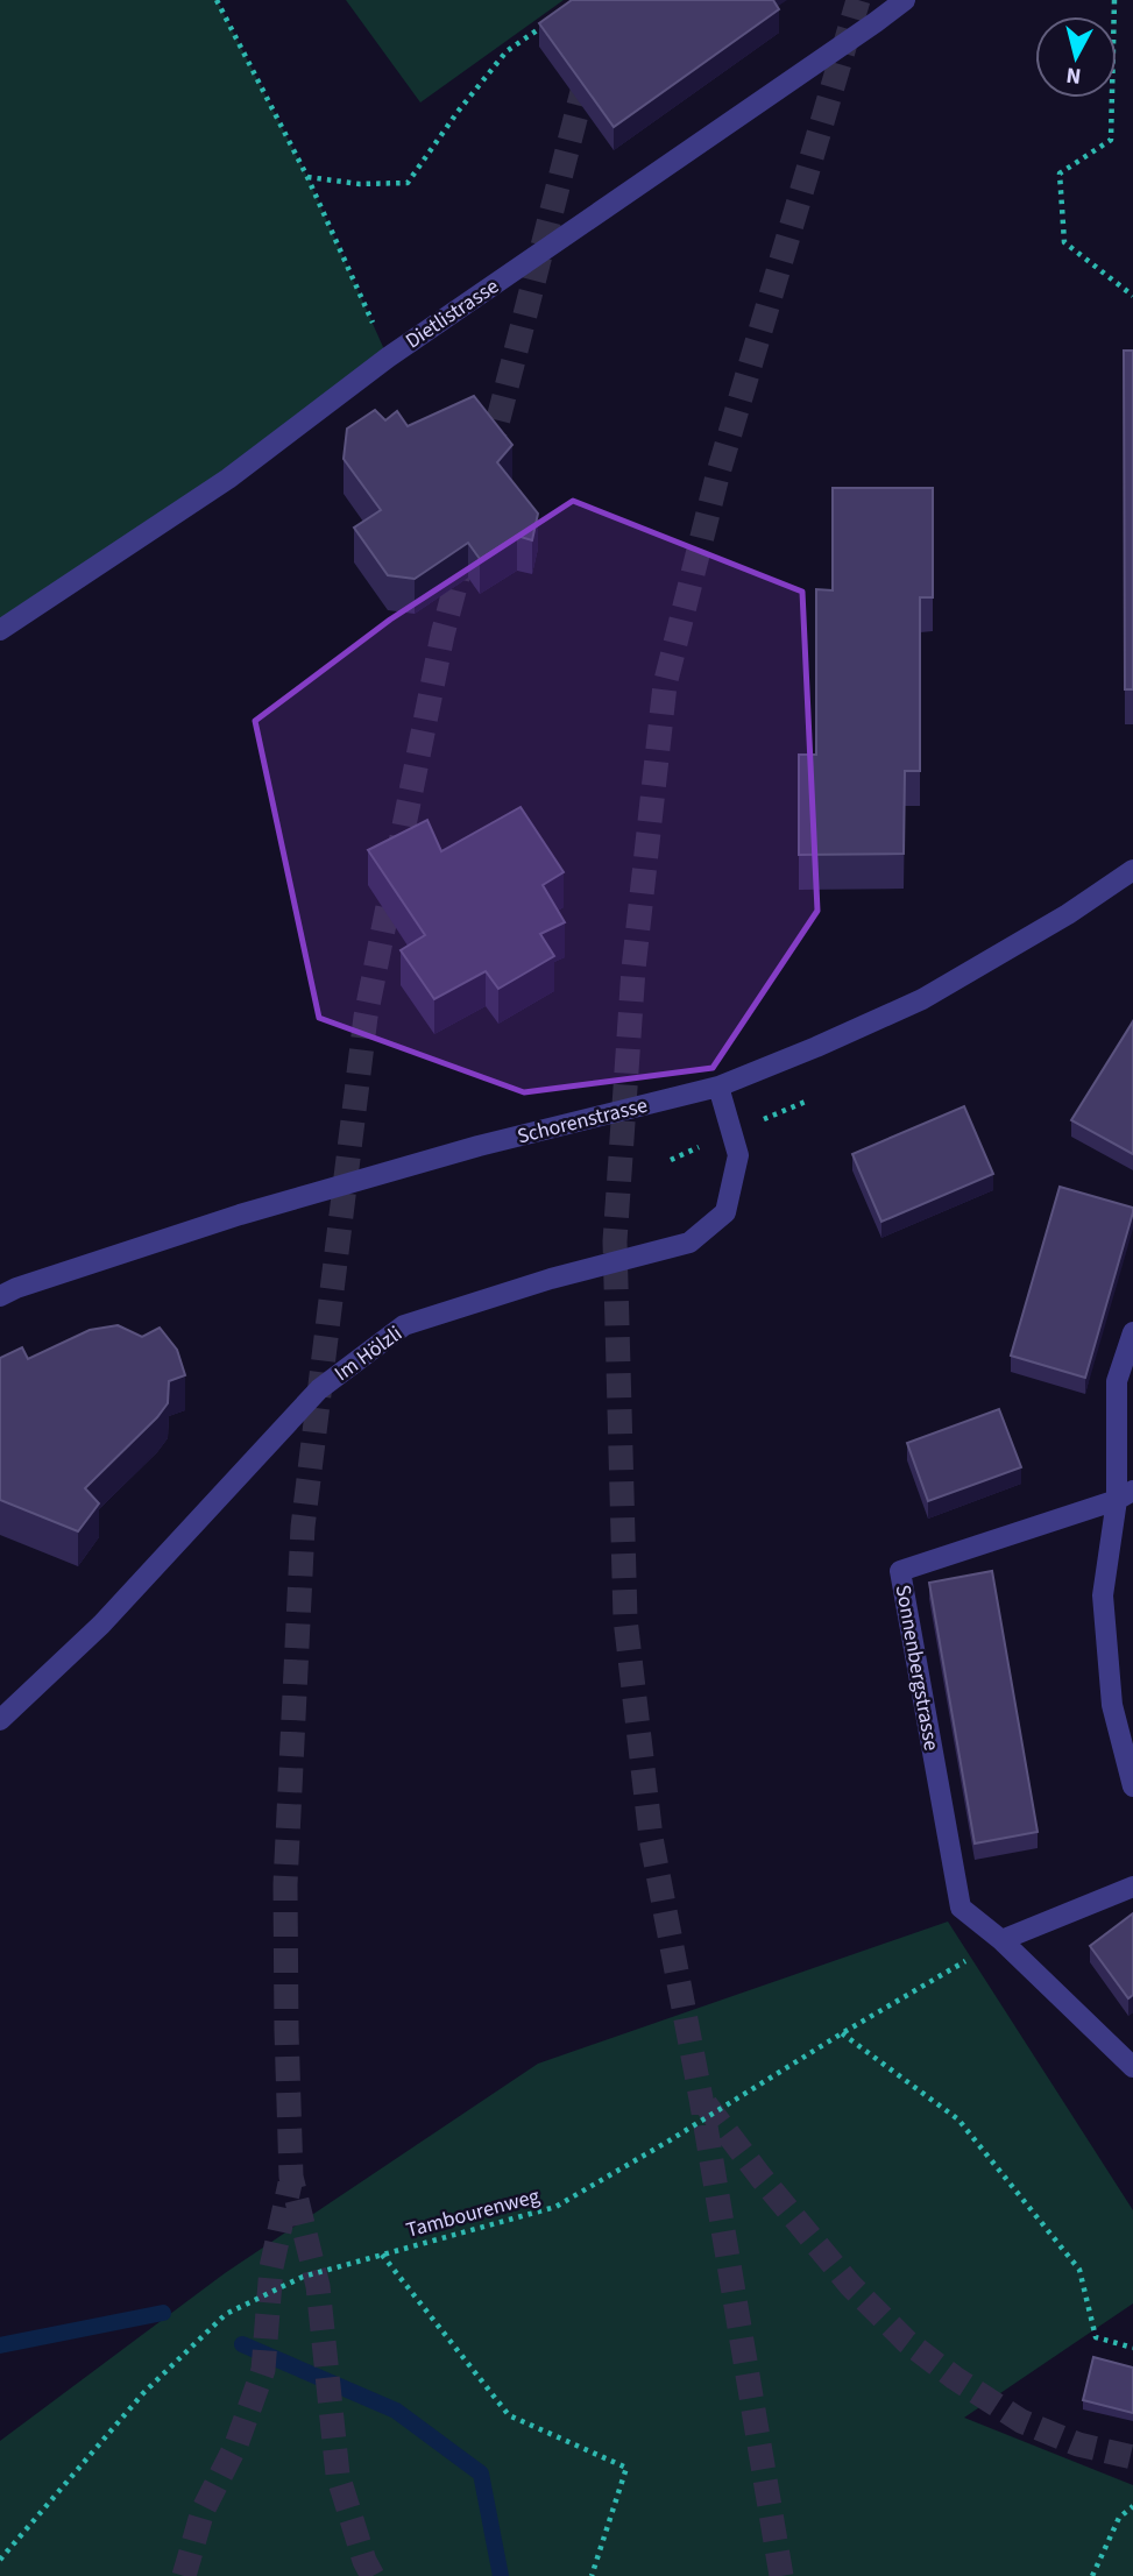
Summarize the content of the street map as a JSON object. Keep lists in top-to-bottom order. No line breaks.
{"streets":{"street":["Dietlistrasse","Schorenstrasse","Im Hölzli","Sonnenbergstrasse"],"path":["Tambourenweg"]},"crossings":[["Schorenstrasse","Im Hölzli"],["Sonnenbergstrasse","Tambourenweg"]],"north":"bottom"}
